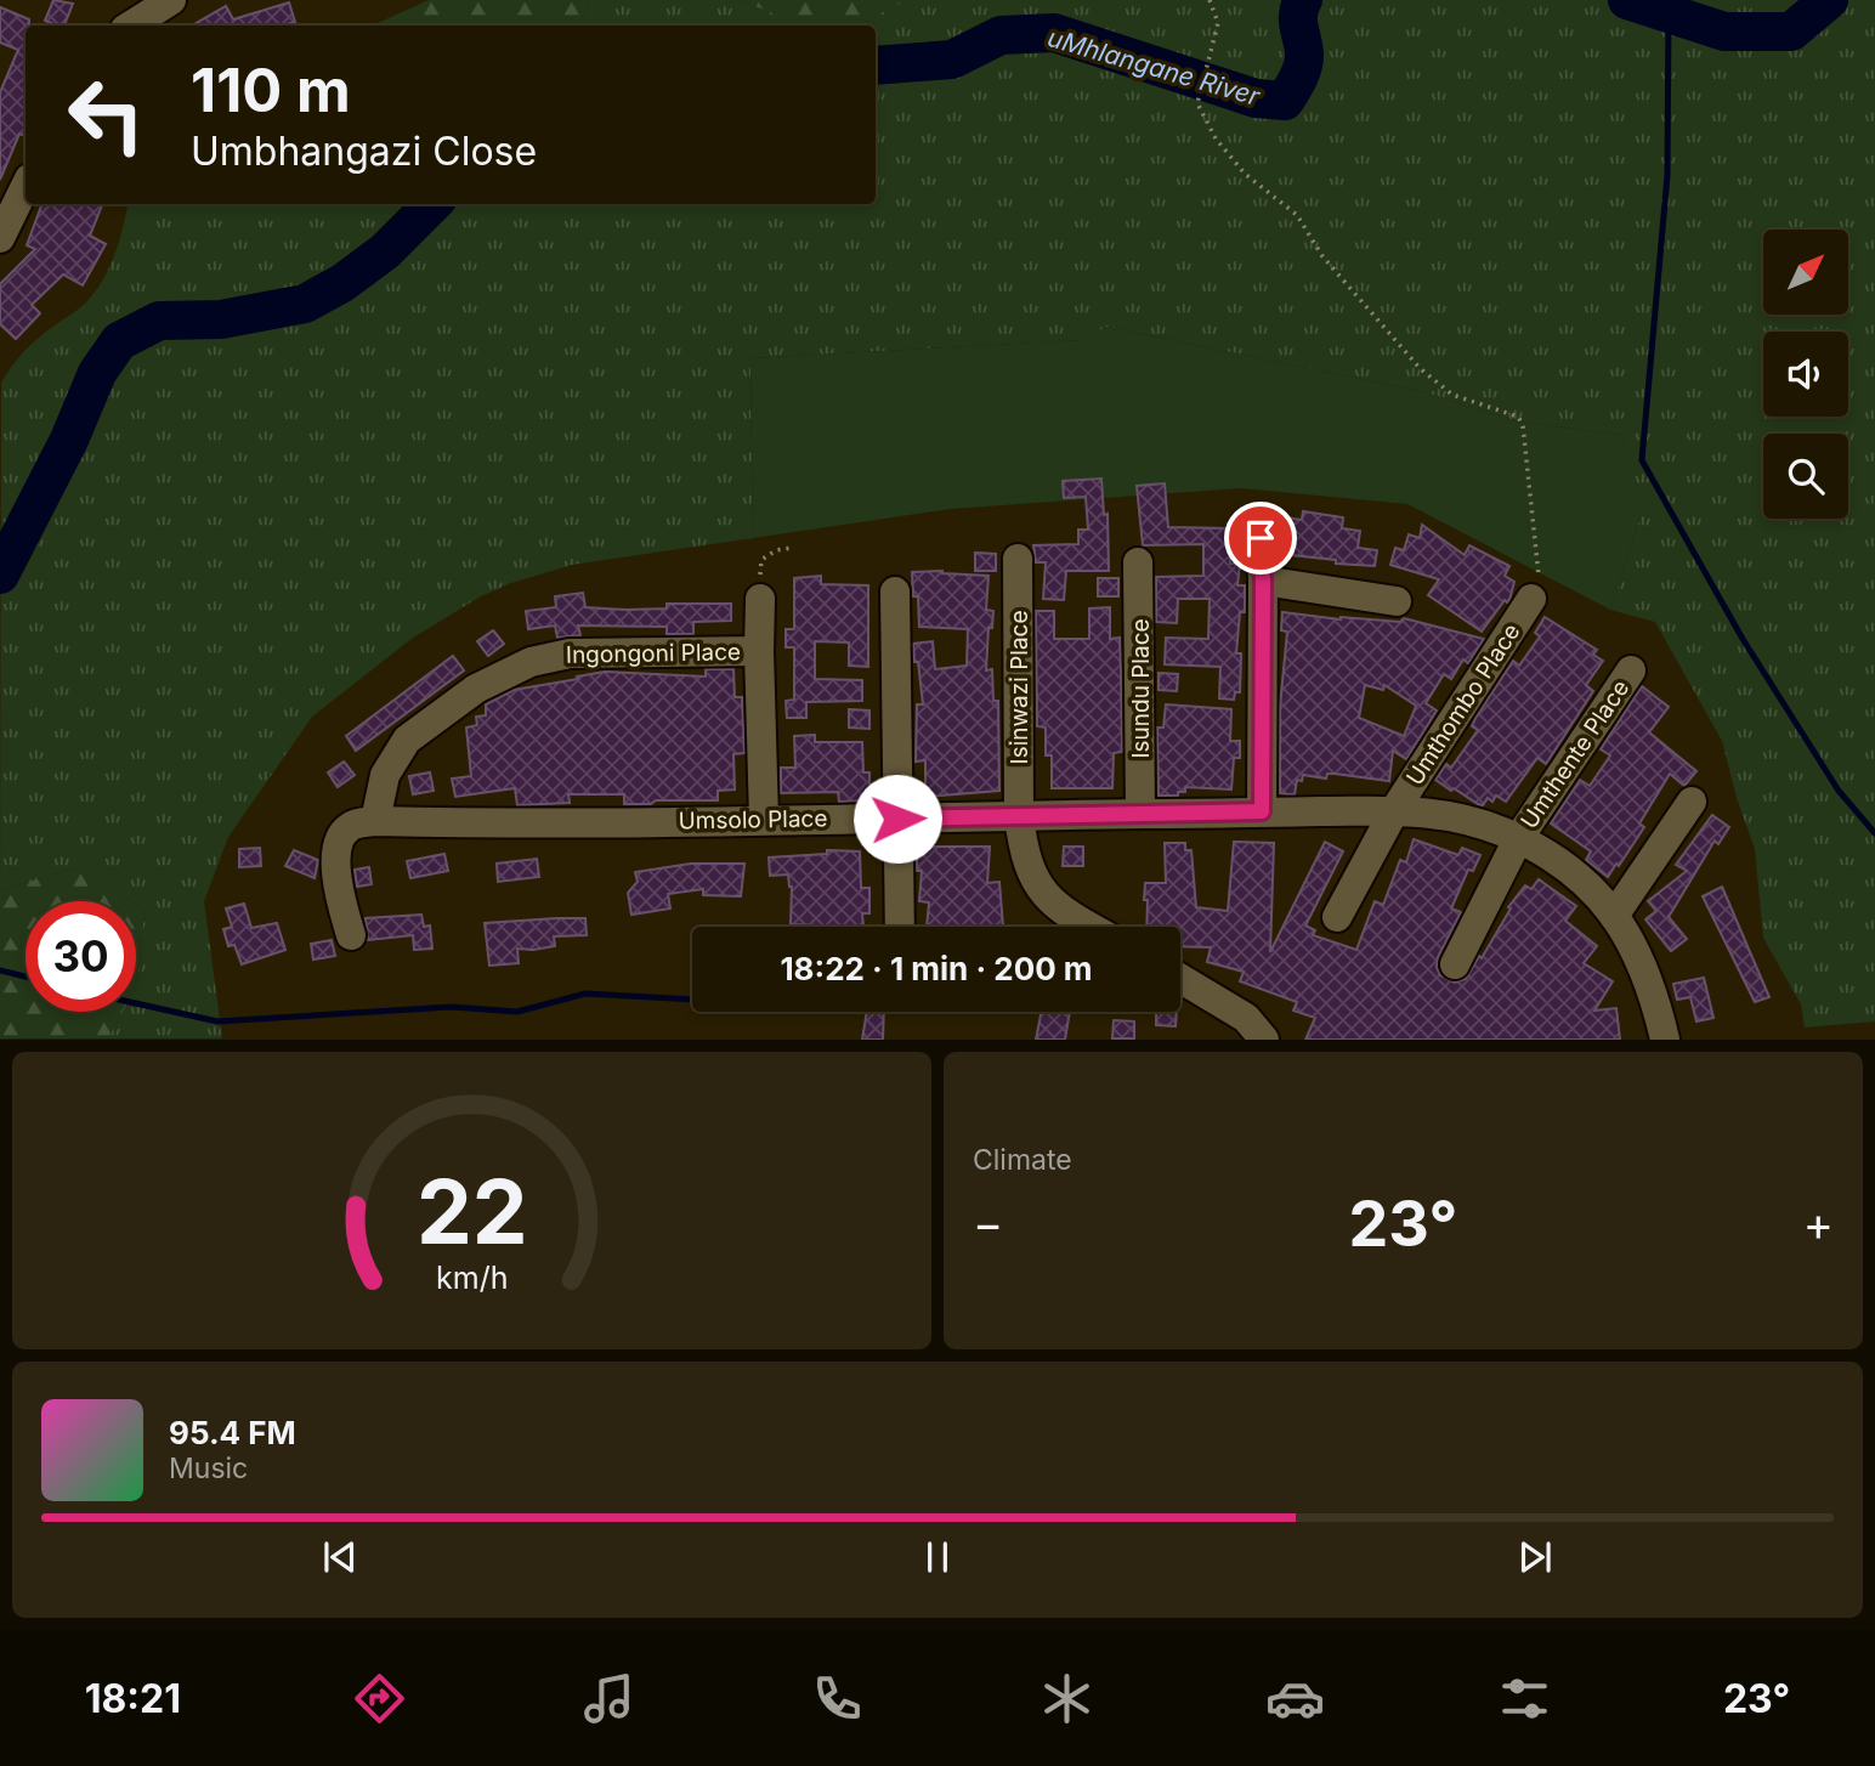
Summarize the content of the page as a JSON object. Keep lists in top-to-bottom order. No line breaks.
{"streets":{"street":["Ingongoni Place","Isinwazi Place","Isundu Place","Umthombo Place","Umthente Place","Umsolo Place"]},"crossings":[["Ingongoni Place","Umsolo Place"],["Isinwazi Place","Umsolo Place"],["Isundu Place","Umsolo Place"],["Umthombo Place","Umsolo Place"],["Umthente Place","Umsolo Place"]],"water":["uMhlangane River"],"north":"top right","page":{"turn":["110 m","Umbhangazi Close"],"limit":"30","trip":"18:22 · 1 min · 200 m","tile":"Climate","heat":["−","23°","+"],"song":["95.4 FM","Music"],"tabs":["18:21","23°"],"gauge":["22","km/h"]}}
